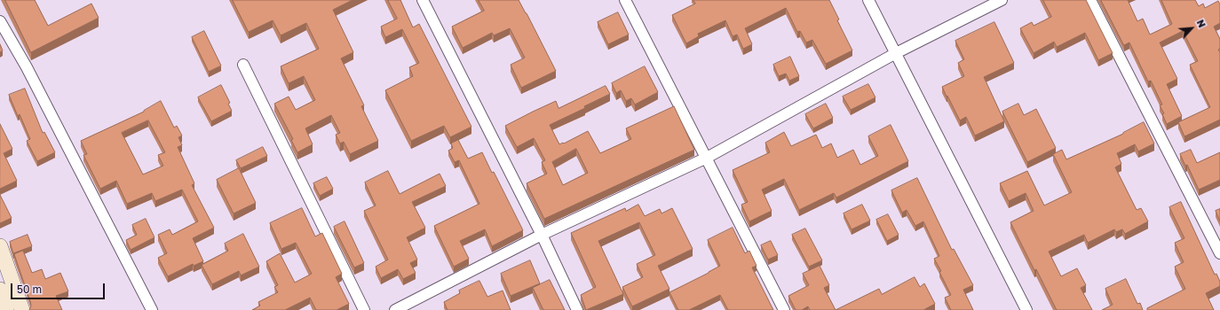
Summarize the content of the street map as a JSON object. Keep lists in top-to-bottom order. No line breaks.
{"scale_bar":"50 m","north":"top right"}
